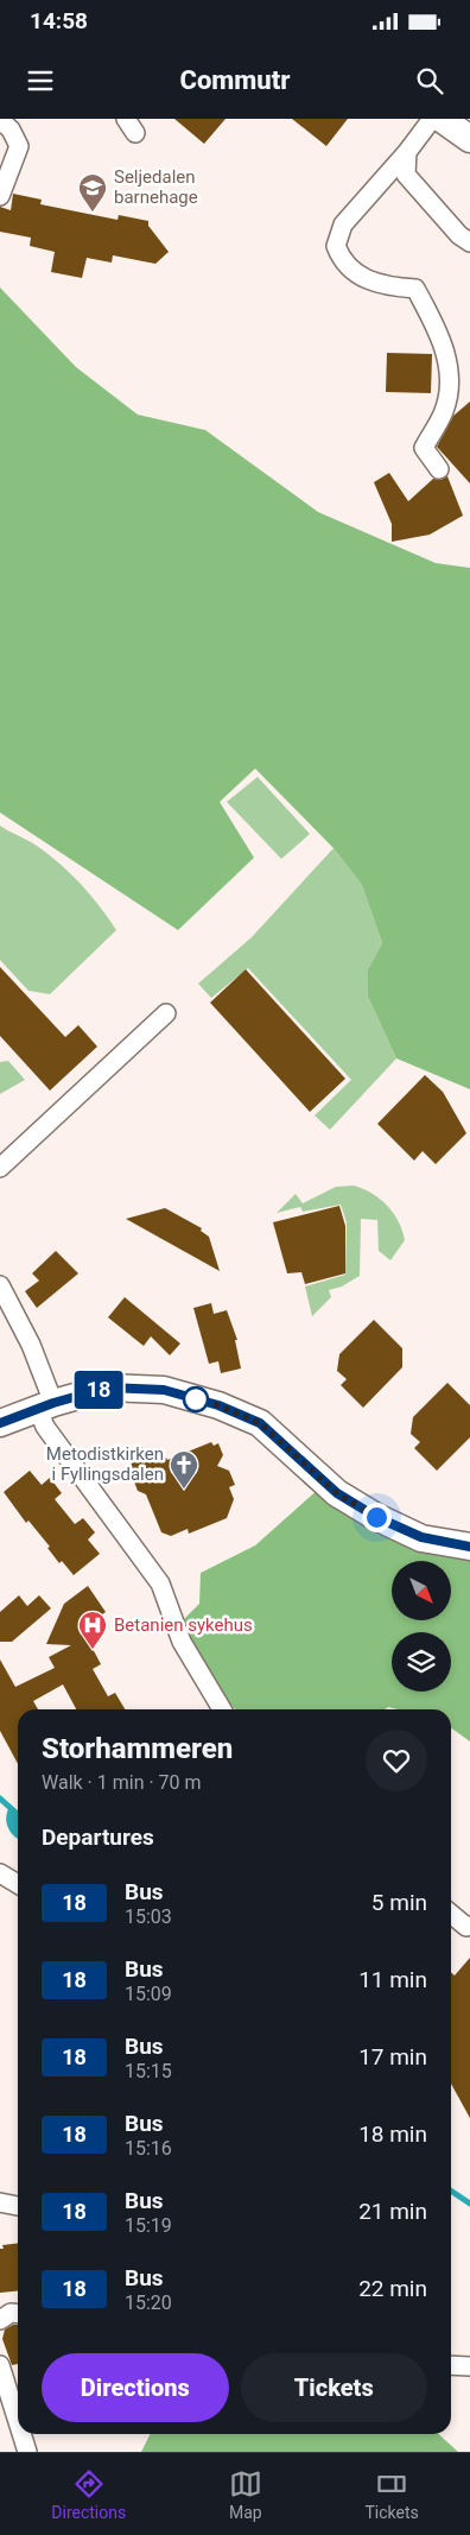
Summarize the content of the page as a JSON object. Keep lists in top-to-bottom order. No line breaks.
{"places":{"school or university":["Seljedalen barnehage"],"church":["Metodistkirken i Fyllingsdalen"],"hospital":["Betanien sykehus"]},"lines":["bus line 18"],"north":"bottom right","page":{"status":"14:58","header":"Commutr","on_map":"18","heading":[["Storhammeren","Walk · 1 min · 70 m"],"Departures"],"list":[{"mark":"18","name":"Bus","note":"15:03","value":"5 min"},{"mark":"18","name":"Bus","note":"15:09","value":"11 min"},{"mark":"18","name":"Bus","note":"15:15","value":"17 min"},{"mark":"18","name":"Bus","note":"15:16","value":"18 min"},{"mark":"18","name":"Bus","note":"15:19","value":"21 min"},{"mark":"18","name":"Bus","note":"15:20","value":"22 min"}],"buttons":["Directions","Tickets"],"tabs":["Directions","Map","Tickets"]}}
